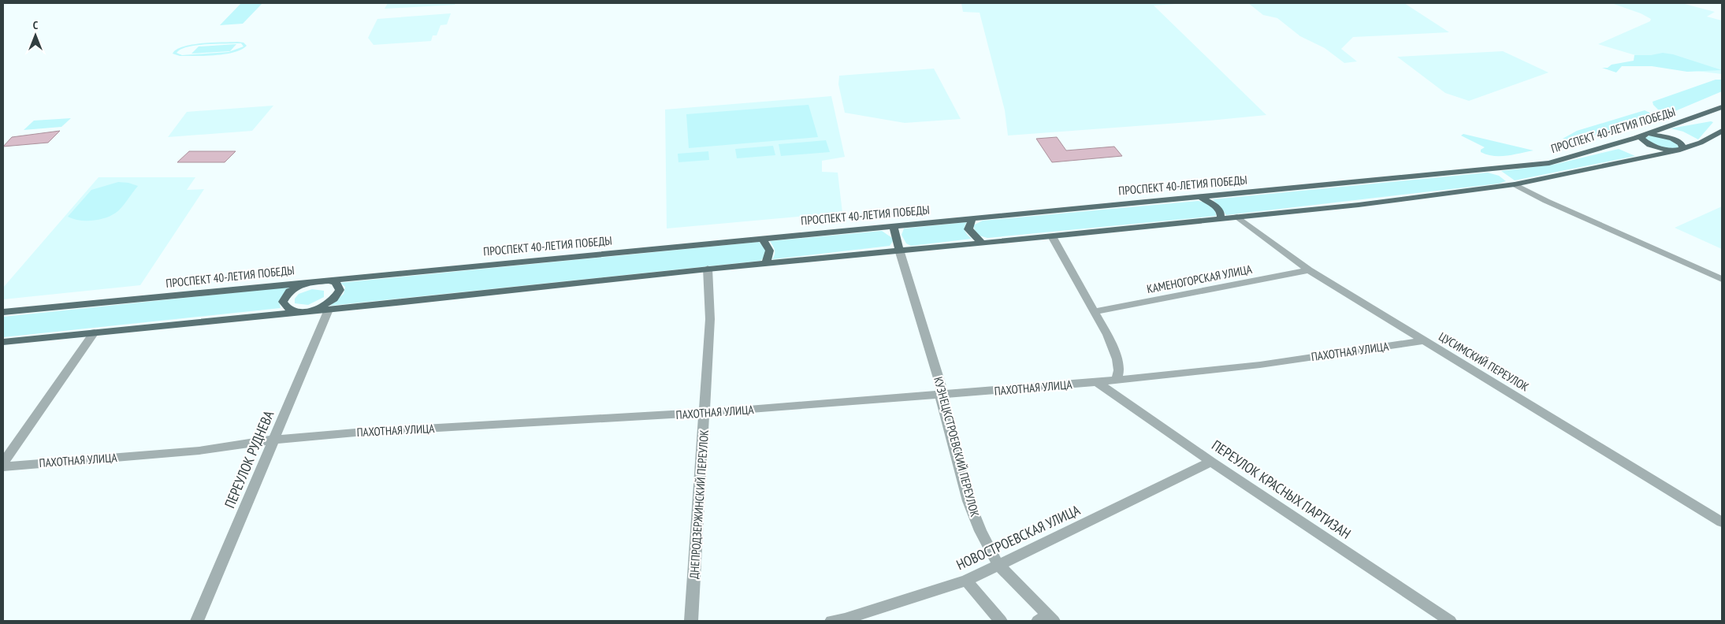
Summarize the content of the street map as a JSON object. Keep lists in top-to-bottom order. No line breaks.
{"streets":{"main road":["ПРОСПЕКТ 40-ЛЕТИЯ ПОБЕДЫ"],"street":["КАМЕНОГОРСКАЯ УЛИЦА","ПАХОТНАЯ УЛИЦА","ЦУСИМСКИЙ ПЕРЕУЛОК","КУЗНЕЦКСТРОЕВСКИЙ ПЕРЕУЛОК","ПЕРЕУЛОК РУДНЕВА","ПЕРЕУЛОК КРАСНЫХ ПАРТИЗАН","ДНЕПРОДЗЕРЖИНСКИЙ ПЕРЕУЛОК","НОВОСТРОЕВСКАЯ УЛИЦА"]},"crossings":[["КАМЕНОГОРСКАЯ УЛИЦА","ЦУСИМСКИЙ ПЕРЕУЛОК"],["ПАХОТНАЯ УЛИЦА","ЦУСИМСКИЙ ПЕРЕУЛОК"],["ПАХОТНАЯ УЛИЦА","КУЗНЕЦКСТРОЕВСКИЙ ПЕРЕУЛОК"],["ПАХОТНАЯ УЛИЦА","ПЕРЕУЛОК РУДНЕВА"],["ПАХОТНАЯ УЛИЦА","ПЕРЕУЛОК КРАСНЫХ ПАРТИЗАН"],["ПАХОТНАЯ УЛИЦА","ДНЕПРОДЗЕРЖИНСКИЙ ПЕРЕУЛОК"],["КУЗНЕЦКСТРОЕВСКИЙ ПЕРЕУЛОК","НОВОСТРОЕВСКАЯ УЛИЦА"],["ПЕРЕУЛОК КРАСНЫХ ПАРТИЗАН","НОВОСТРОЕВСКАЯ УЛИЦА"]],"north":"top"}
